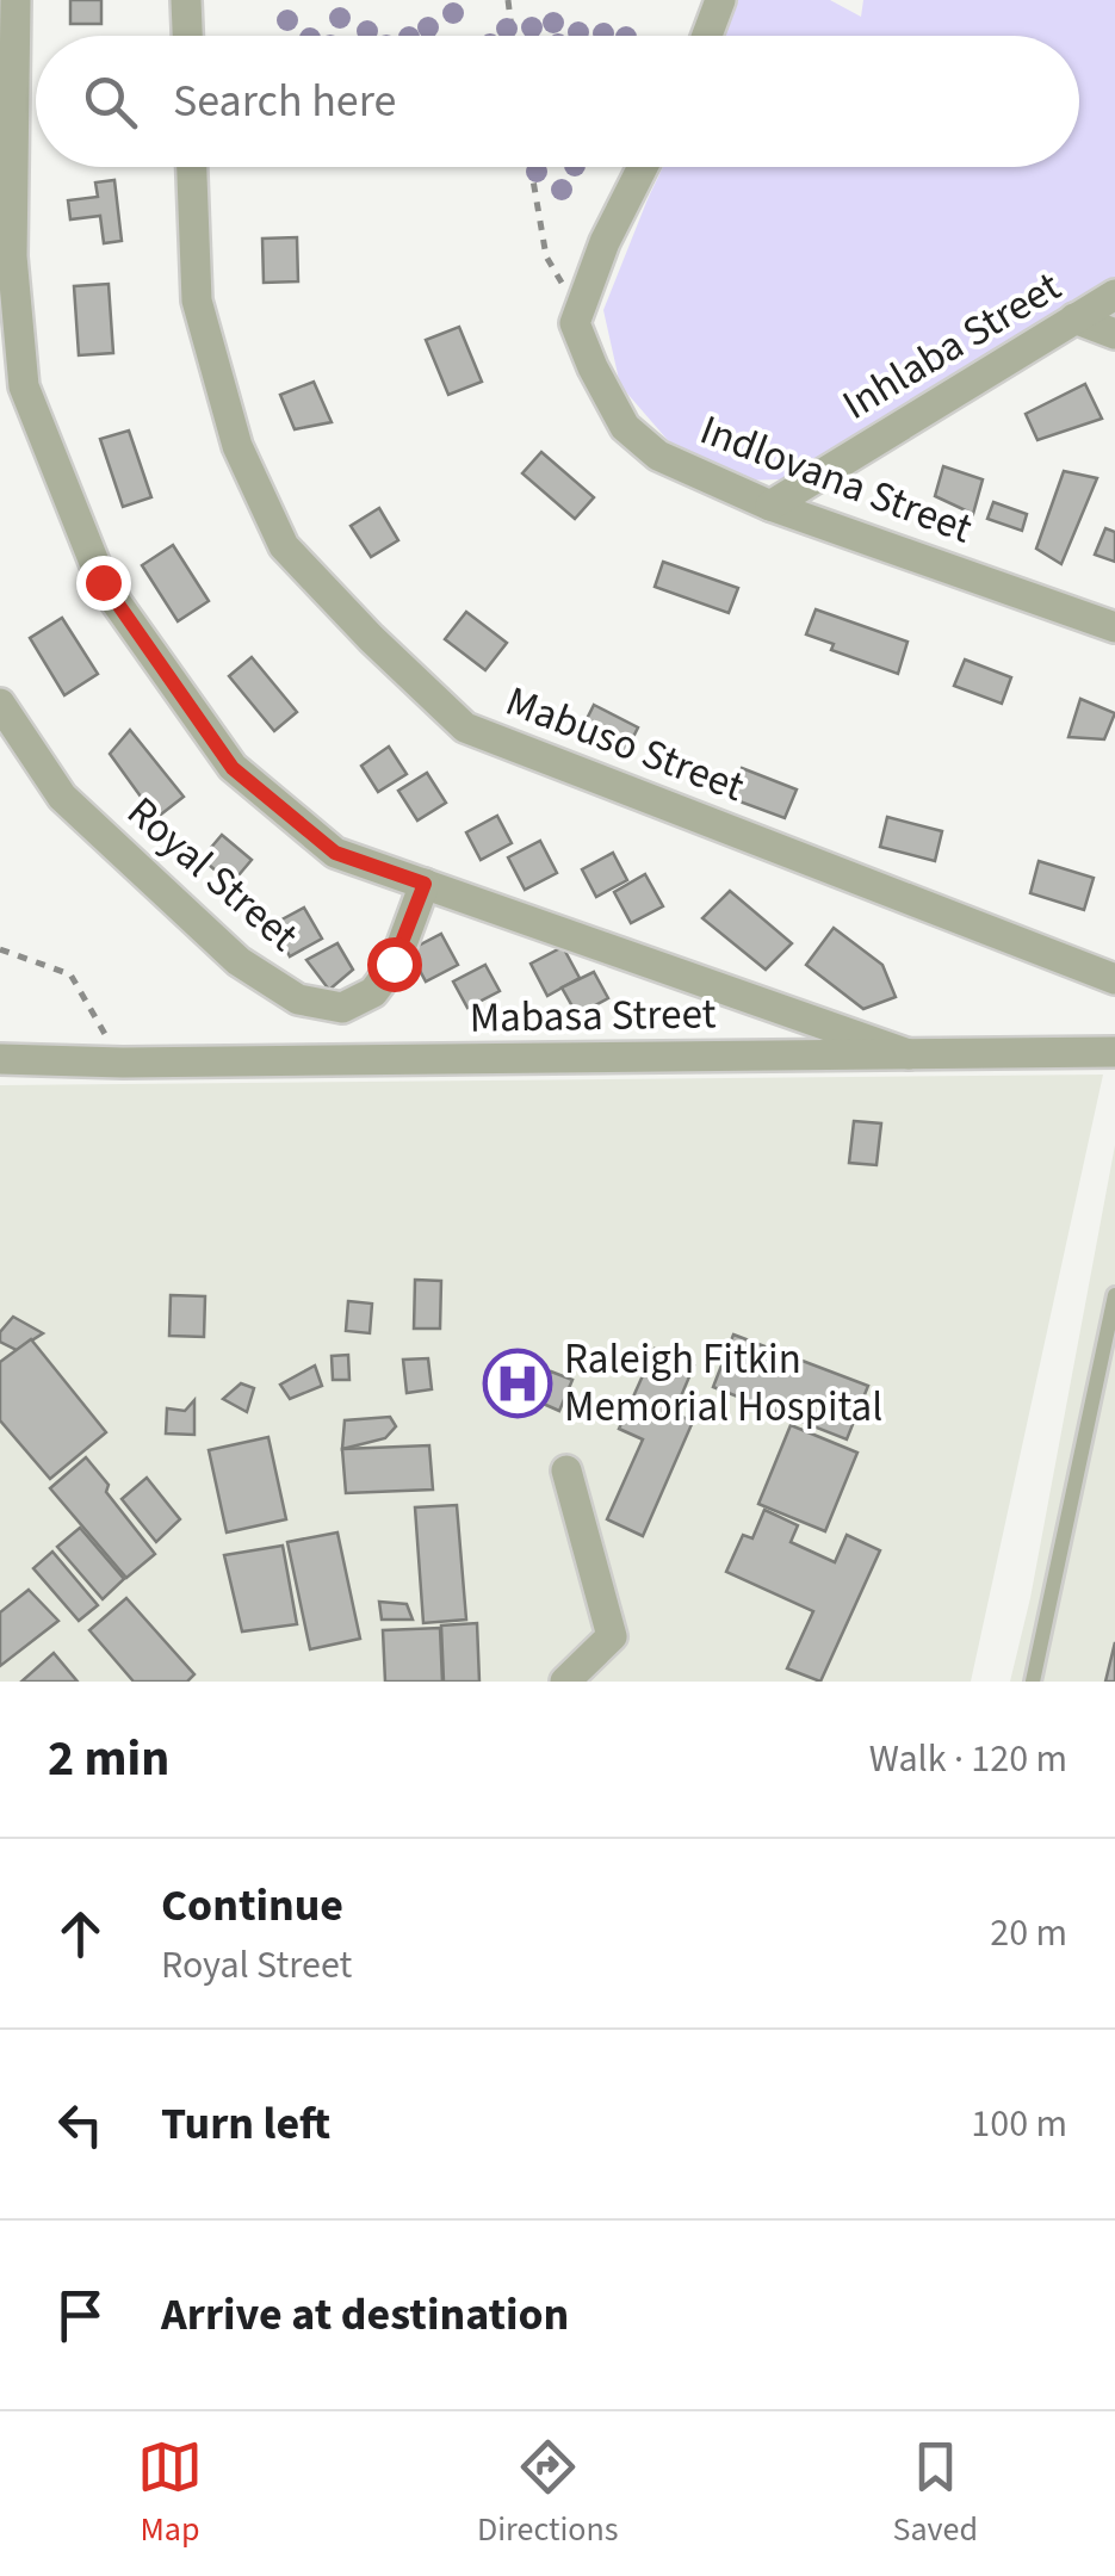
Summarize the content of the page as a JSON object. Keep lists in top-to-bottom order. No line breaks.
{"streets":{"street":["Inhlaba Street","Indlovana Street","Mabuso Street","Royal Street","Mabasa Street"]},"crossings":[["Inhlaba Street","Indlovana Street"]],"places":{"hospital":["Raleigh Fitkin Memorial Hospital"]},"page":{"search":"Search here","heading":["2 min","Walk · 120 m"],"list":[["Continue","Royal Street","20 m"],["Turn left","100 m"],"Arrive at destination"],"nav":["Map","Directions","Saved"]}}
